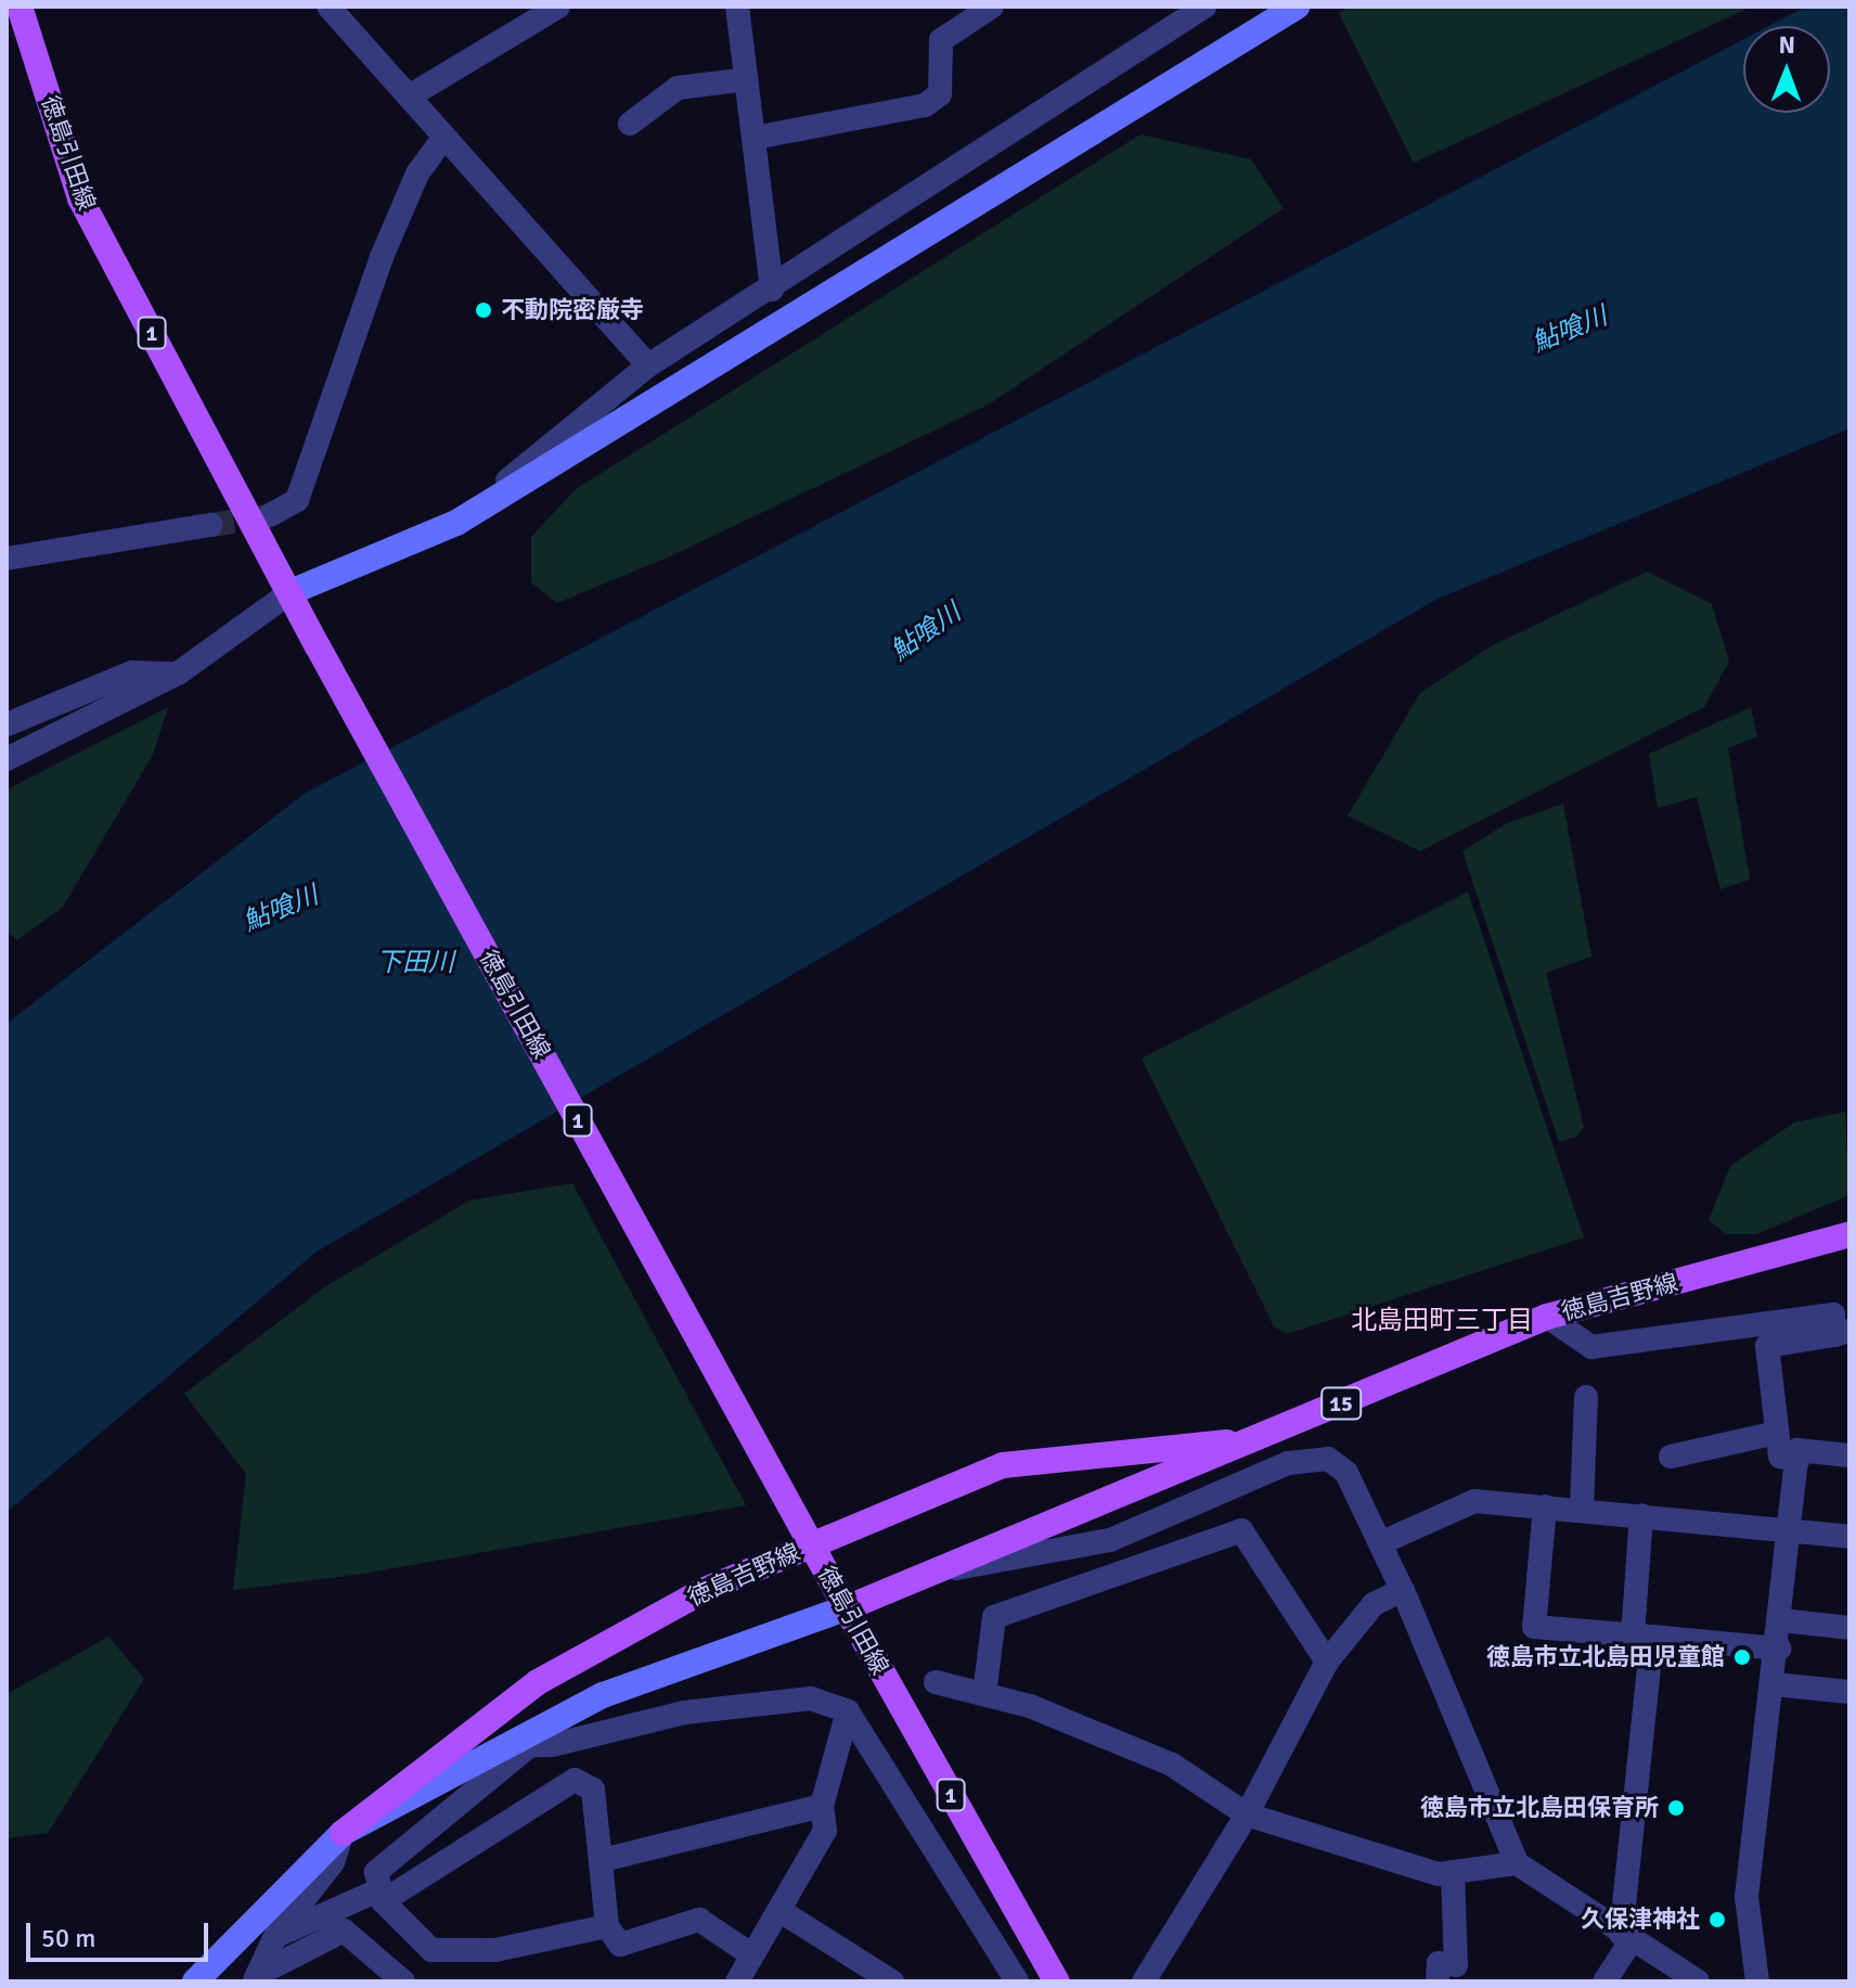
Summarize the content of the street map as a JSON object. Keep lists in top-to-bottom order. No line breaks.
{"streets":{"main road":["徳島引田線","1","徳島吉野線","15"]},"crossings":[["徳島引田線","徳島吉野線"]],"districts":["北島田町三丁目"],"water":["鮎喰川","下田川"],"places":["不動院密厳寺","徳島市立北島田児童館","徳島市立北島田保育所","久保津神社"],"scale_bar":"50 m","north":"top"}
